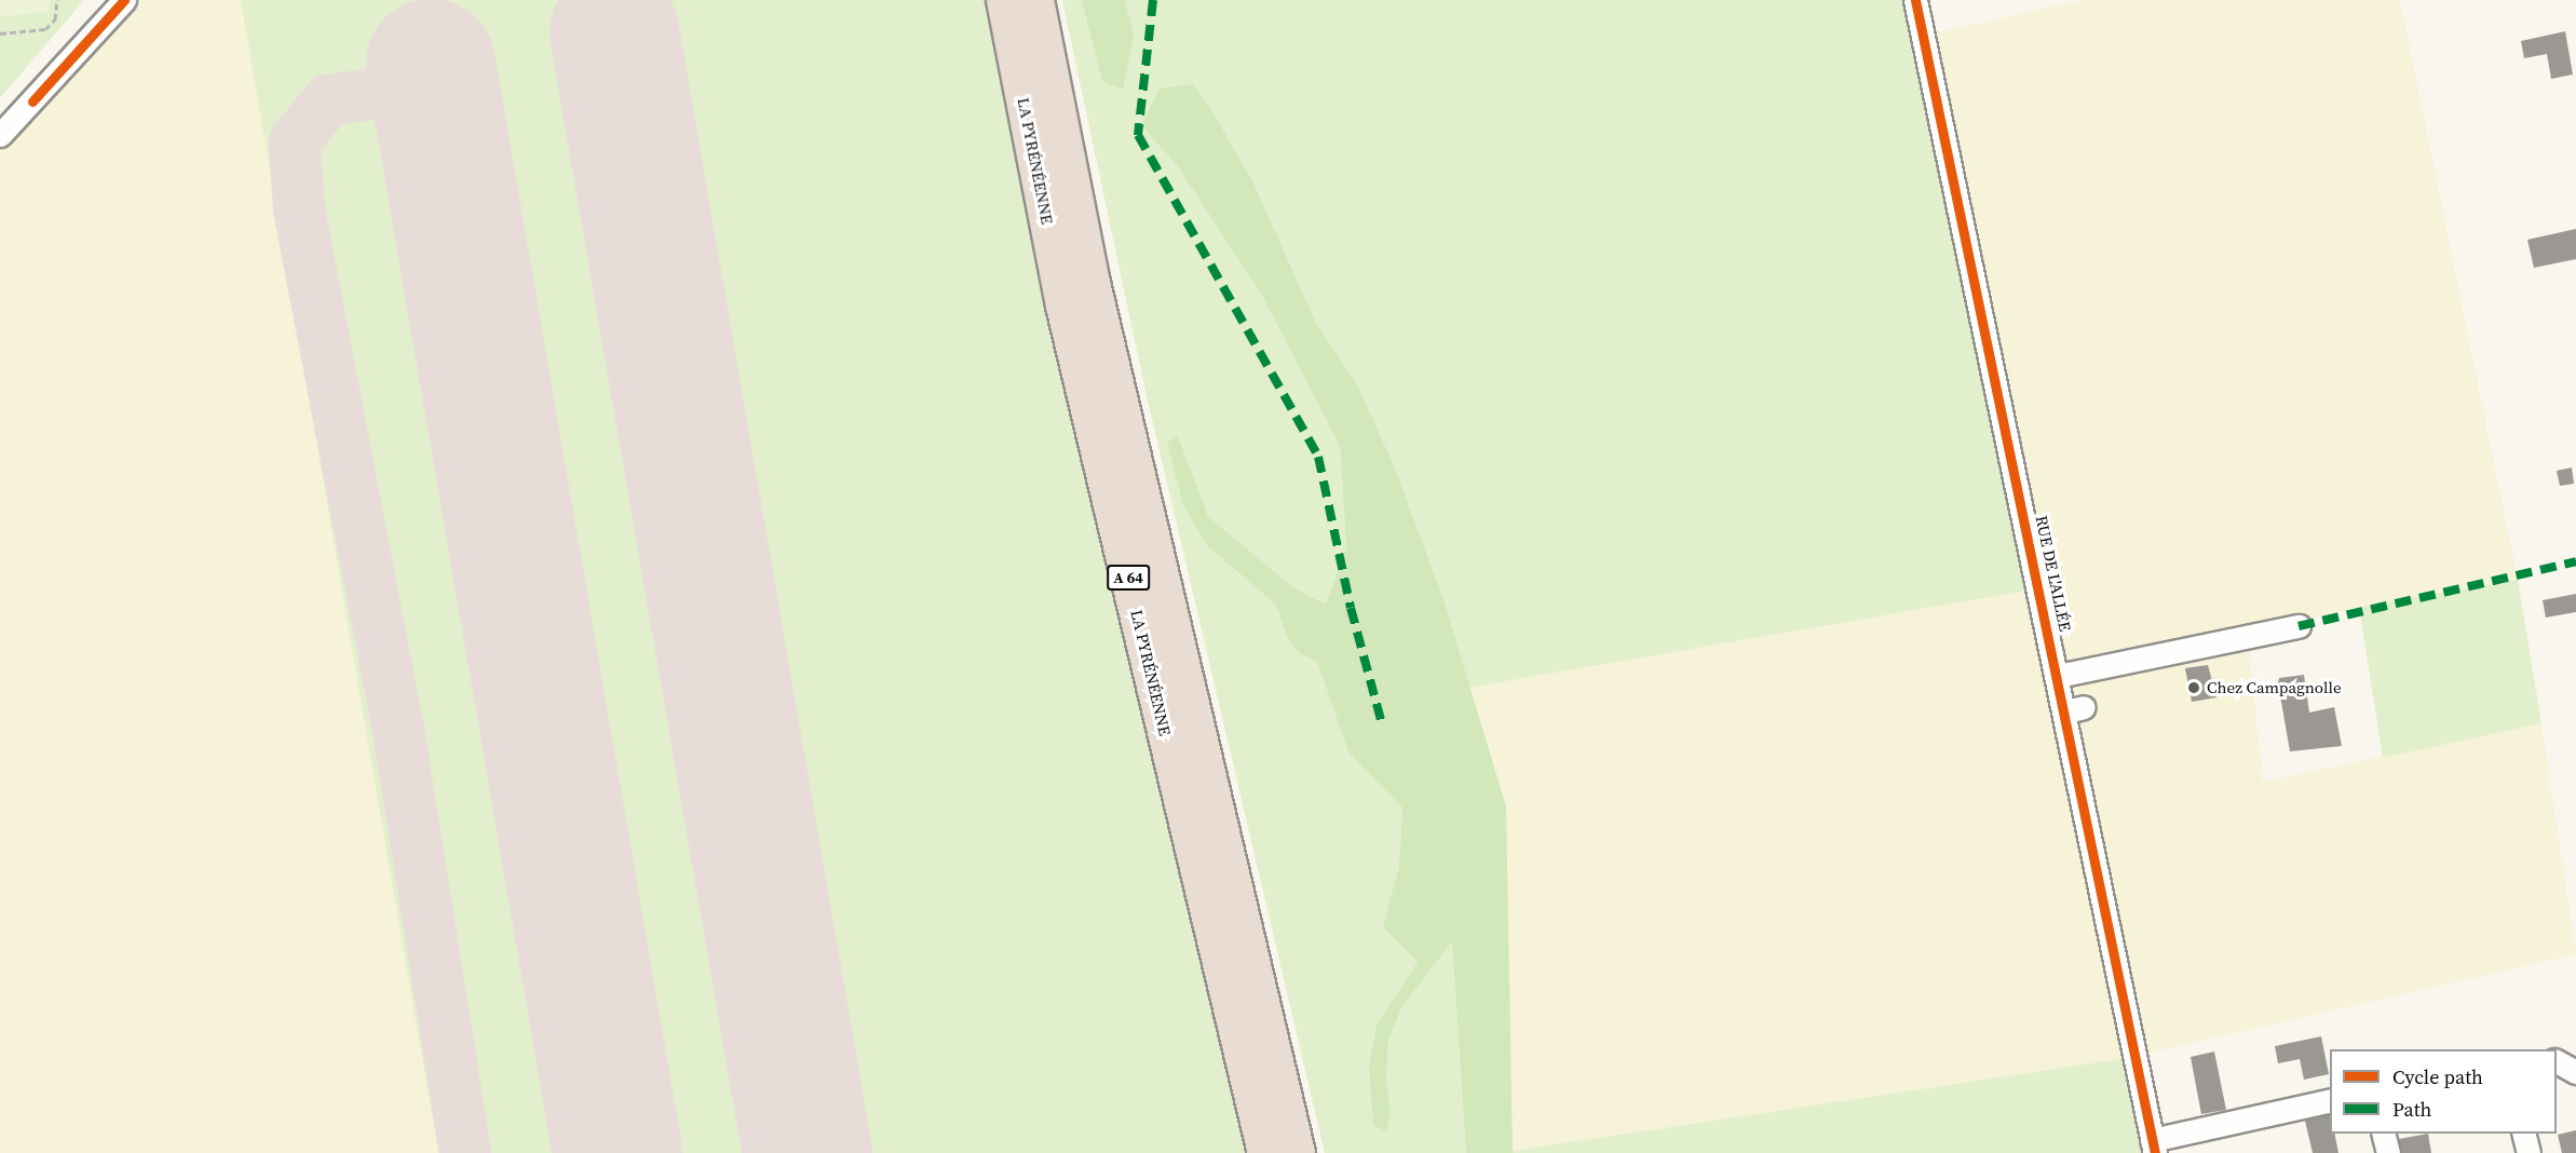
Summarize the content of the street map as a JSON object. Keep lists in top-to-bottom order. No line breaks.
{"streets":{"highway":["LA PYRÉNÉENNE","A 64"],"street":["RUE DE L'ALLÉE"]},"places":["Chez Campagnolle"],"legend":["Cycle path","Path"]}
